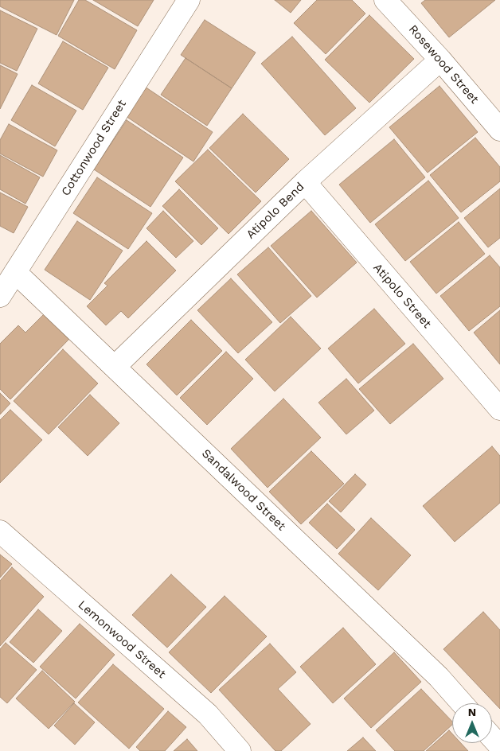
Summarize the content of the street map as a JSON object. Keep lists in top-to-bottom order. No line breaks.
{"streets":{"street":["Rosewood Street","Cottonwood Street","Atipolo Bend","Atipolo Street","Sandalwood Street","Lemonwood Street"]},"crossings":[["Rosewood Street","Atipolo Bend"],["Cottonwood Street","Sandalwood Street"],["Atipolo Bend","Atipolo Street"],["Atipolo Bend","Sandalwood Street"]],"north":"top"}
